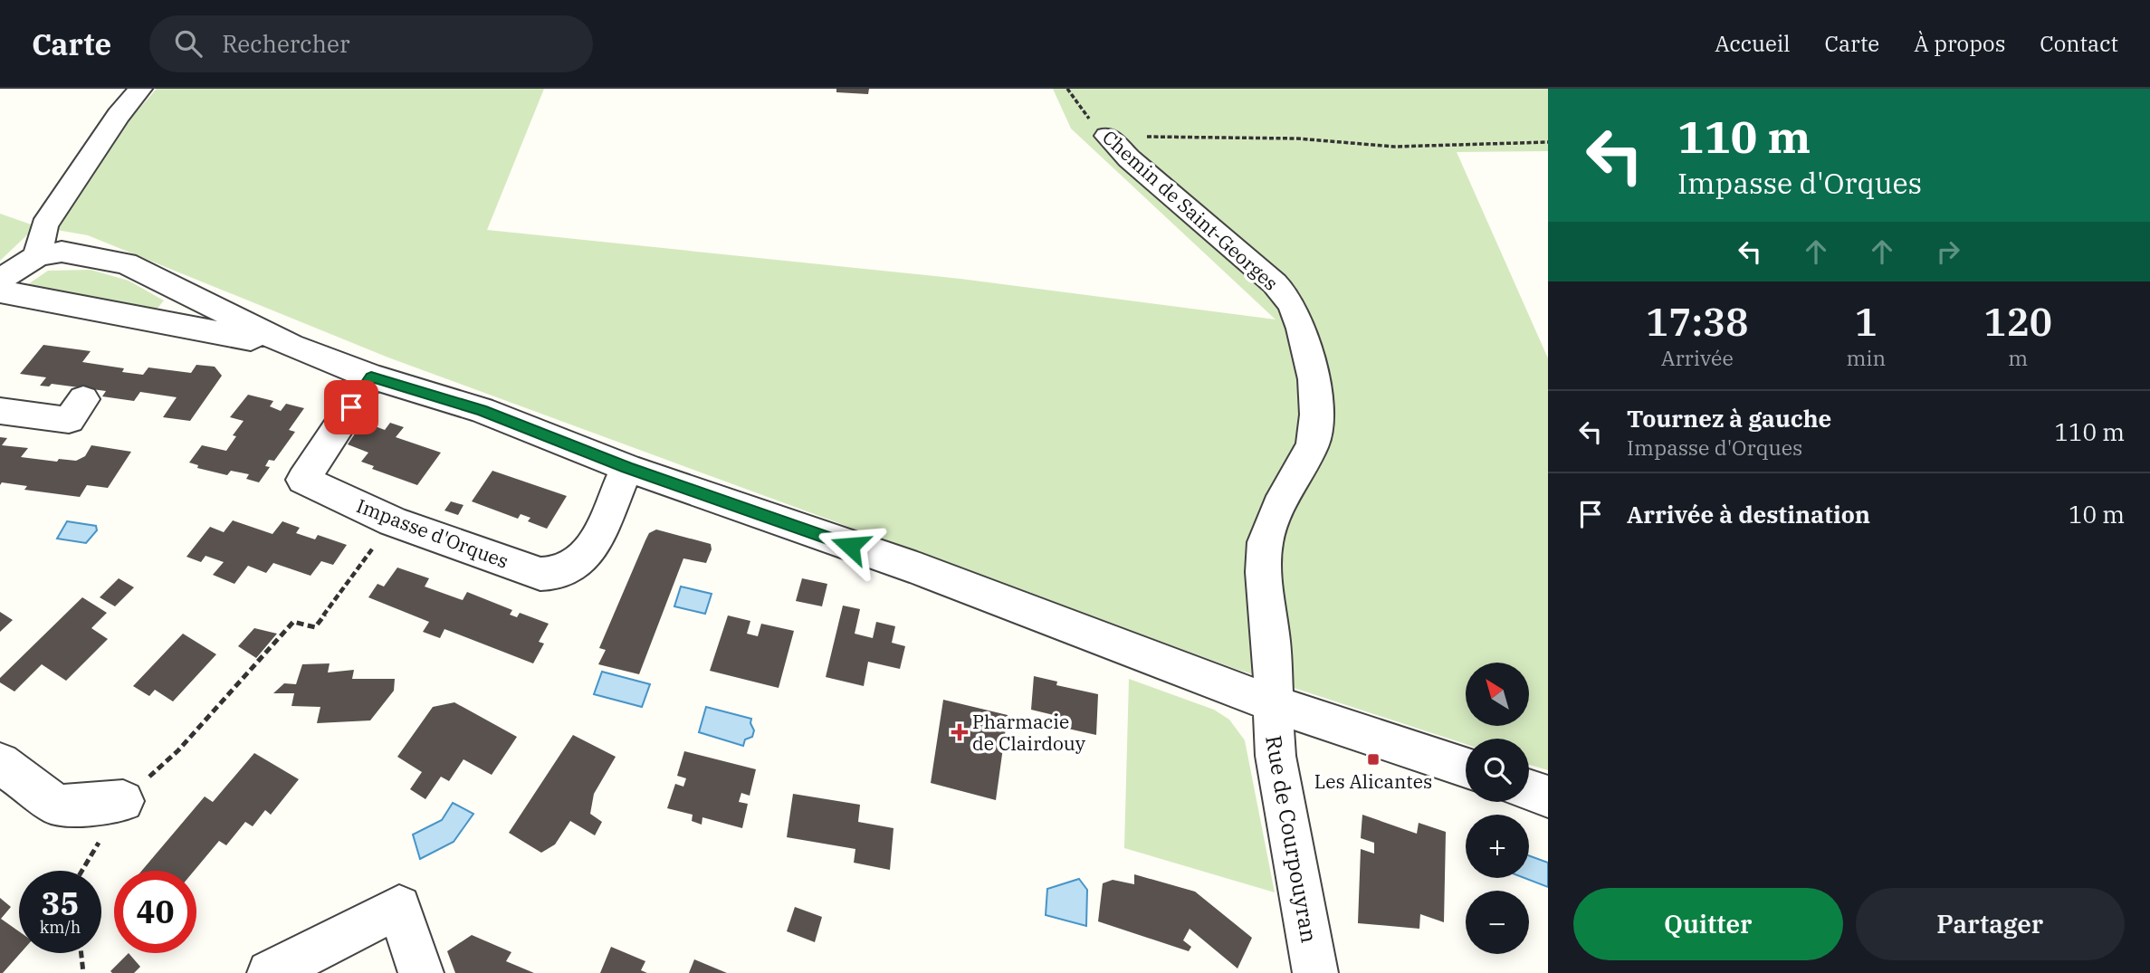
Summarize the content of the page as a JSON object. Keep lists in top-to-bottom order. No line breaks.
{"streets":{"street":["Chemin de Saint-Georges","Impasse d'Orques","Rue de Courpouyran"]},"crossings":[["Chemin de Saint-Georges","Rue de Courpouyran"]],"places":{"health":["Pharmacie de Clairdouy"],"transit":["Les Alicantes"]},"north":"top left","page":{"header":"Carte","search":"Rechercher","nav":["Accueil","Carte","À propos","Contact"],"turn":["110 m","Impasse d'Orques"],"eta":["17:38","Arrivée","1","min","120","m"],"list":[{"name":"Tournez à gauche","note":"Impasse d'Orques","value":"110 m"},{"name":"Arrivée à destination","value":"10 m"}],"map_buttons":["+","−"],"speed":"35 km/h","limit":"40","buttons":["Quitter","Partager"]}}
